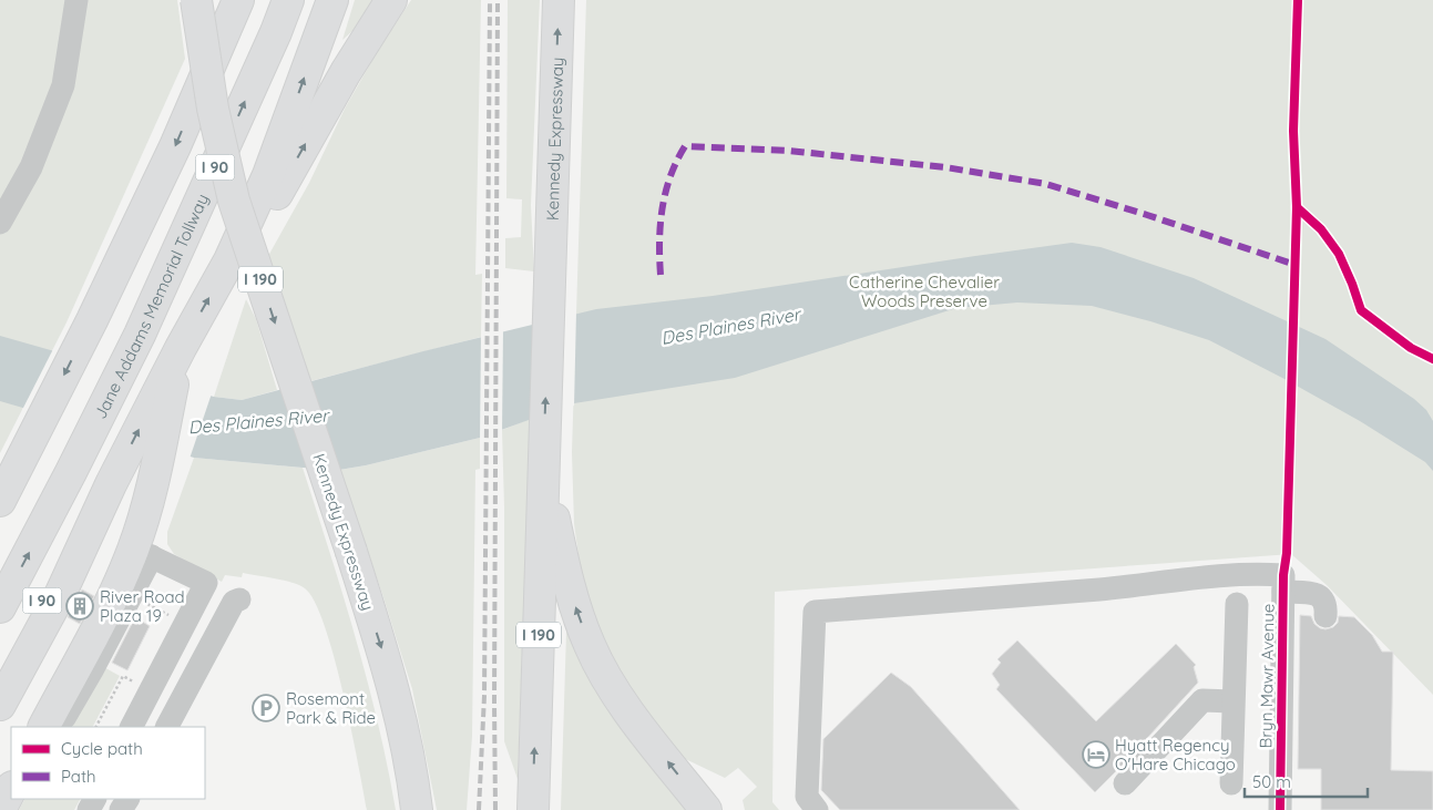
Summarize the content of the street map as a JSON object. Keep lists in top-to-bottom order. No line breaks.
{"streets":{"highway":["Kennedy Expressway","I 90","I 190","Jane Addams Memorial Tollway"],"street":["Bryn Mawr Avenue"]},"water":["Des Plaines River"],"parks":["Catherine Chevalier Woods Preserve"],"places":{"building":["River Road Plaza 19"],"parking":["Rosemont Park & Ride"],"hotel":["Hyatt Regency O'Hare Chicago"]},"legend":["Cycle path","Path"],"scale_bar":"50 m"}
